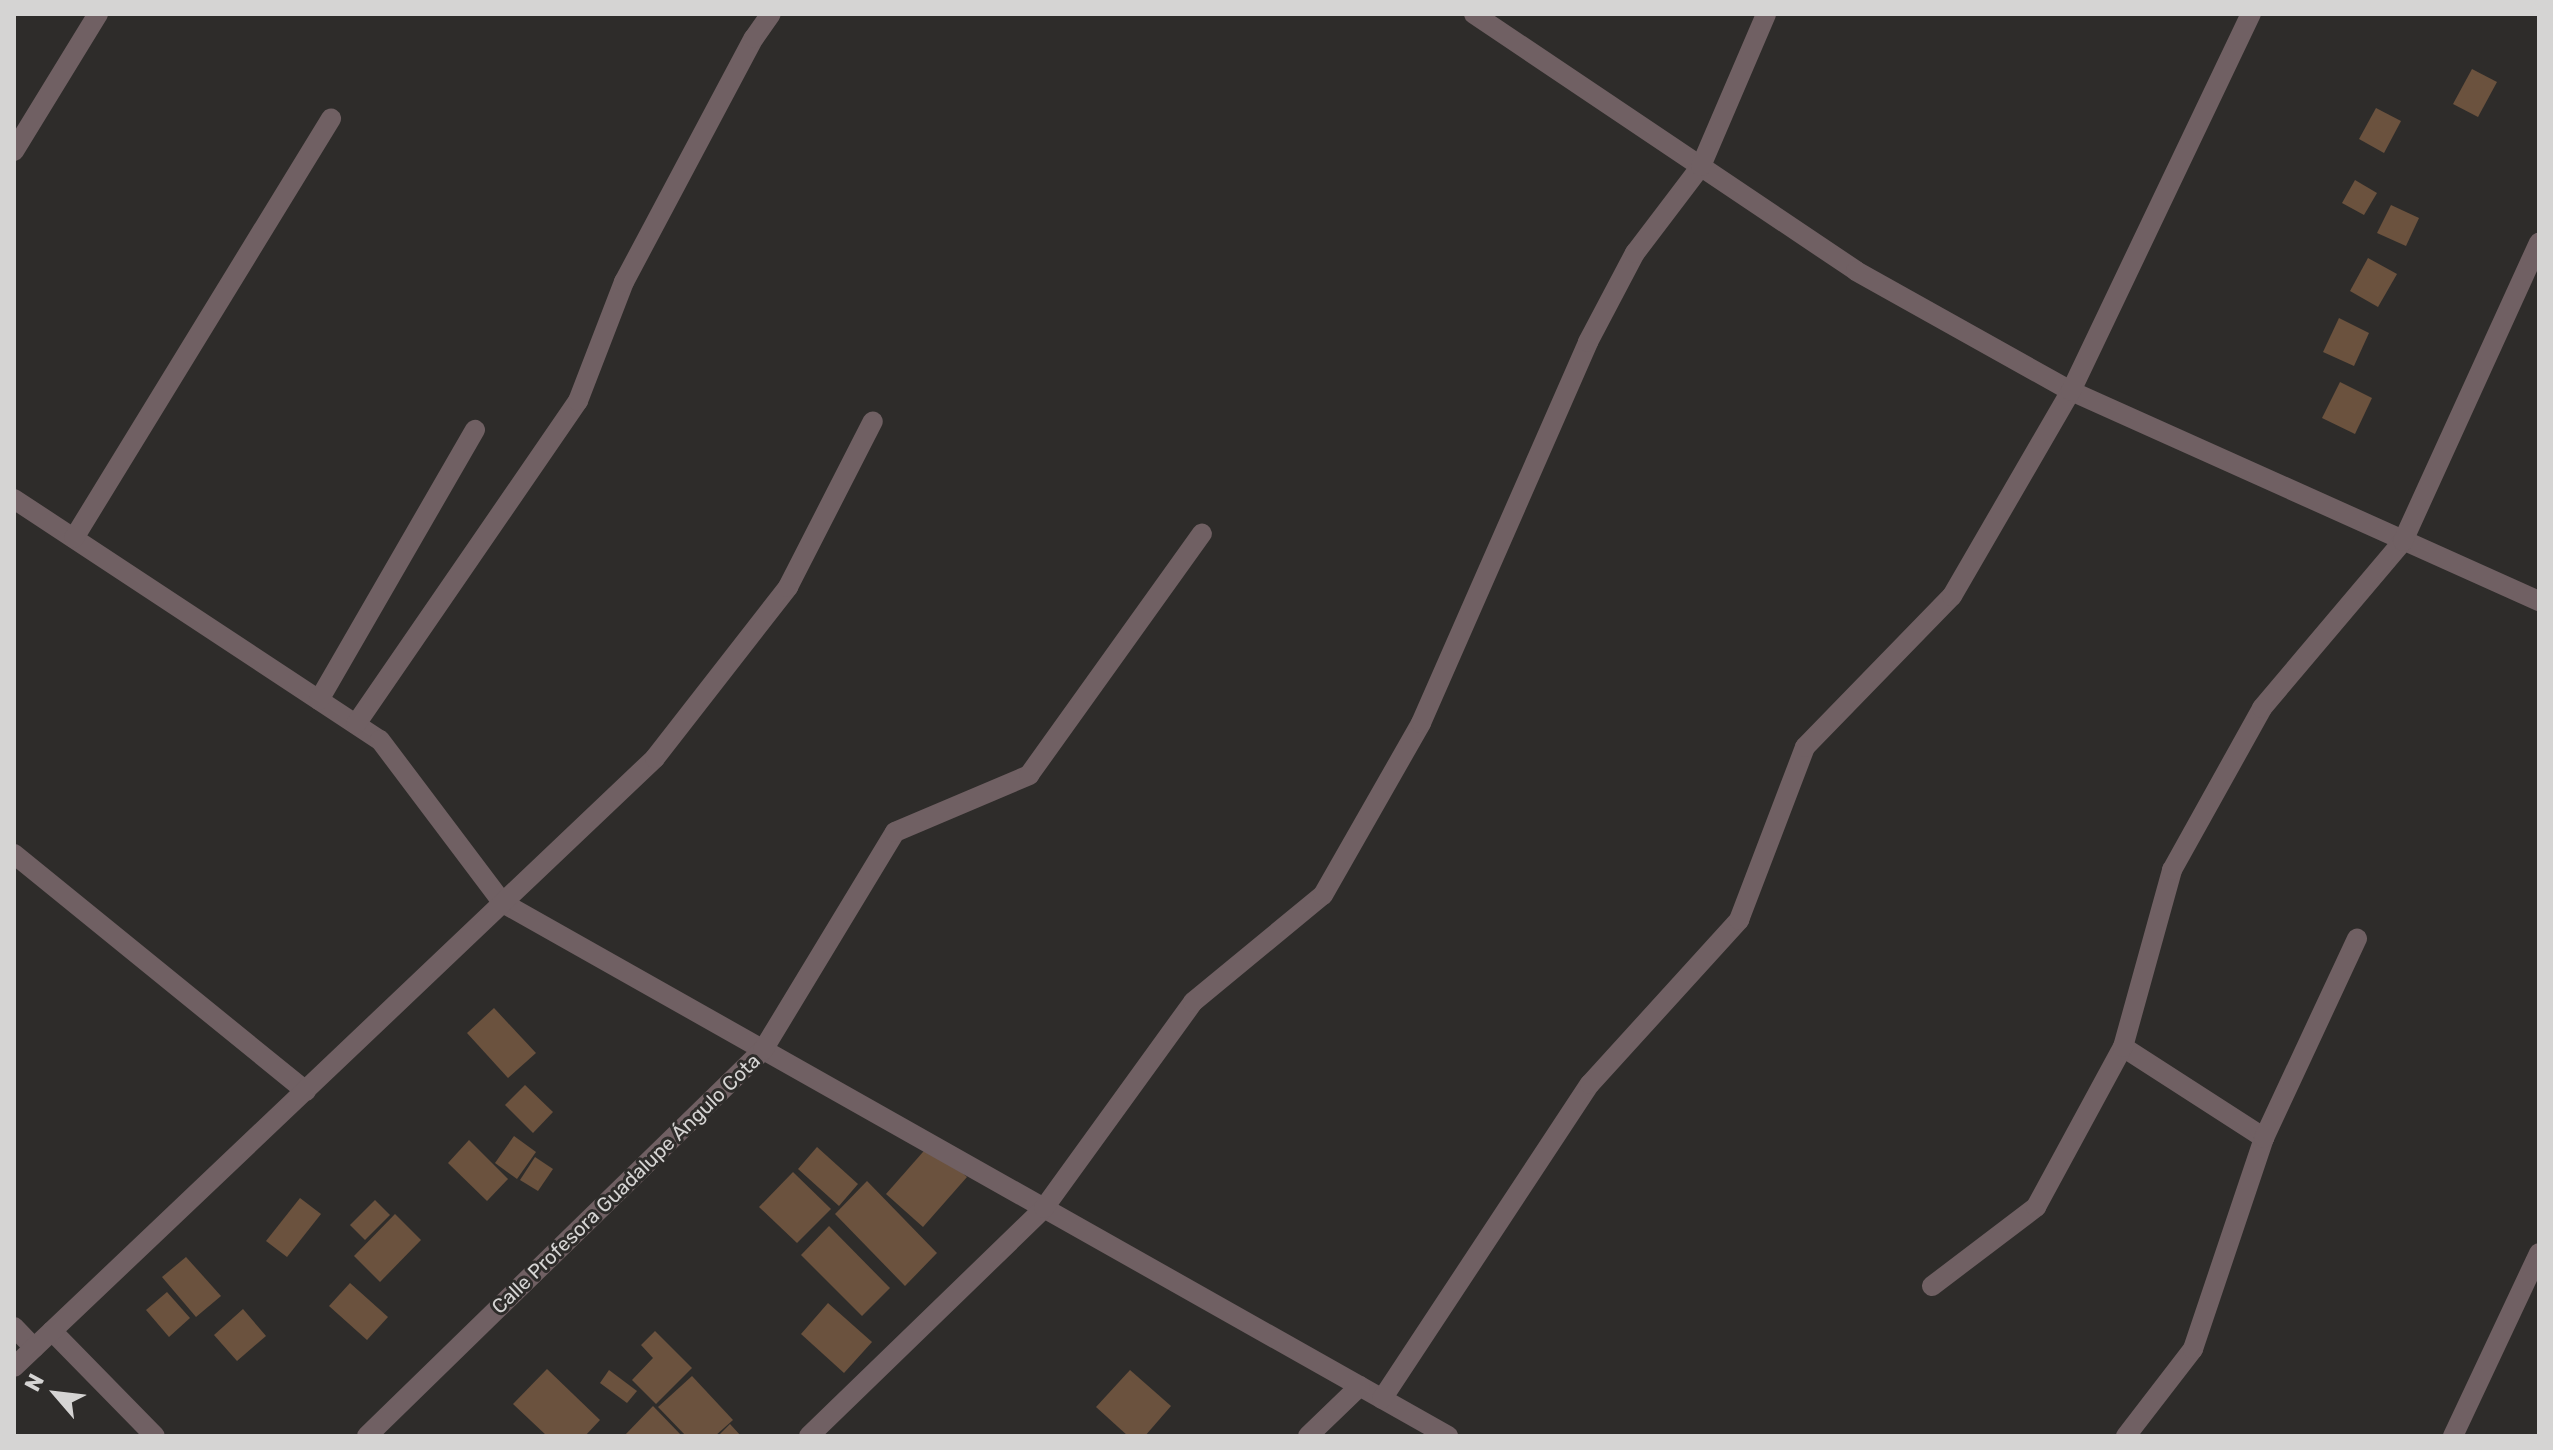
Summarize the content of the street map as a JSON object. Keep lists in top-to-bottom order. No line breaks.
{"streets":{"street":["Calle Profesora Guadalupe Ángulo Cota"]},"north":"top left"}
